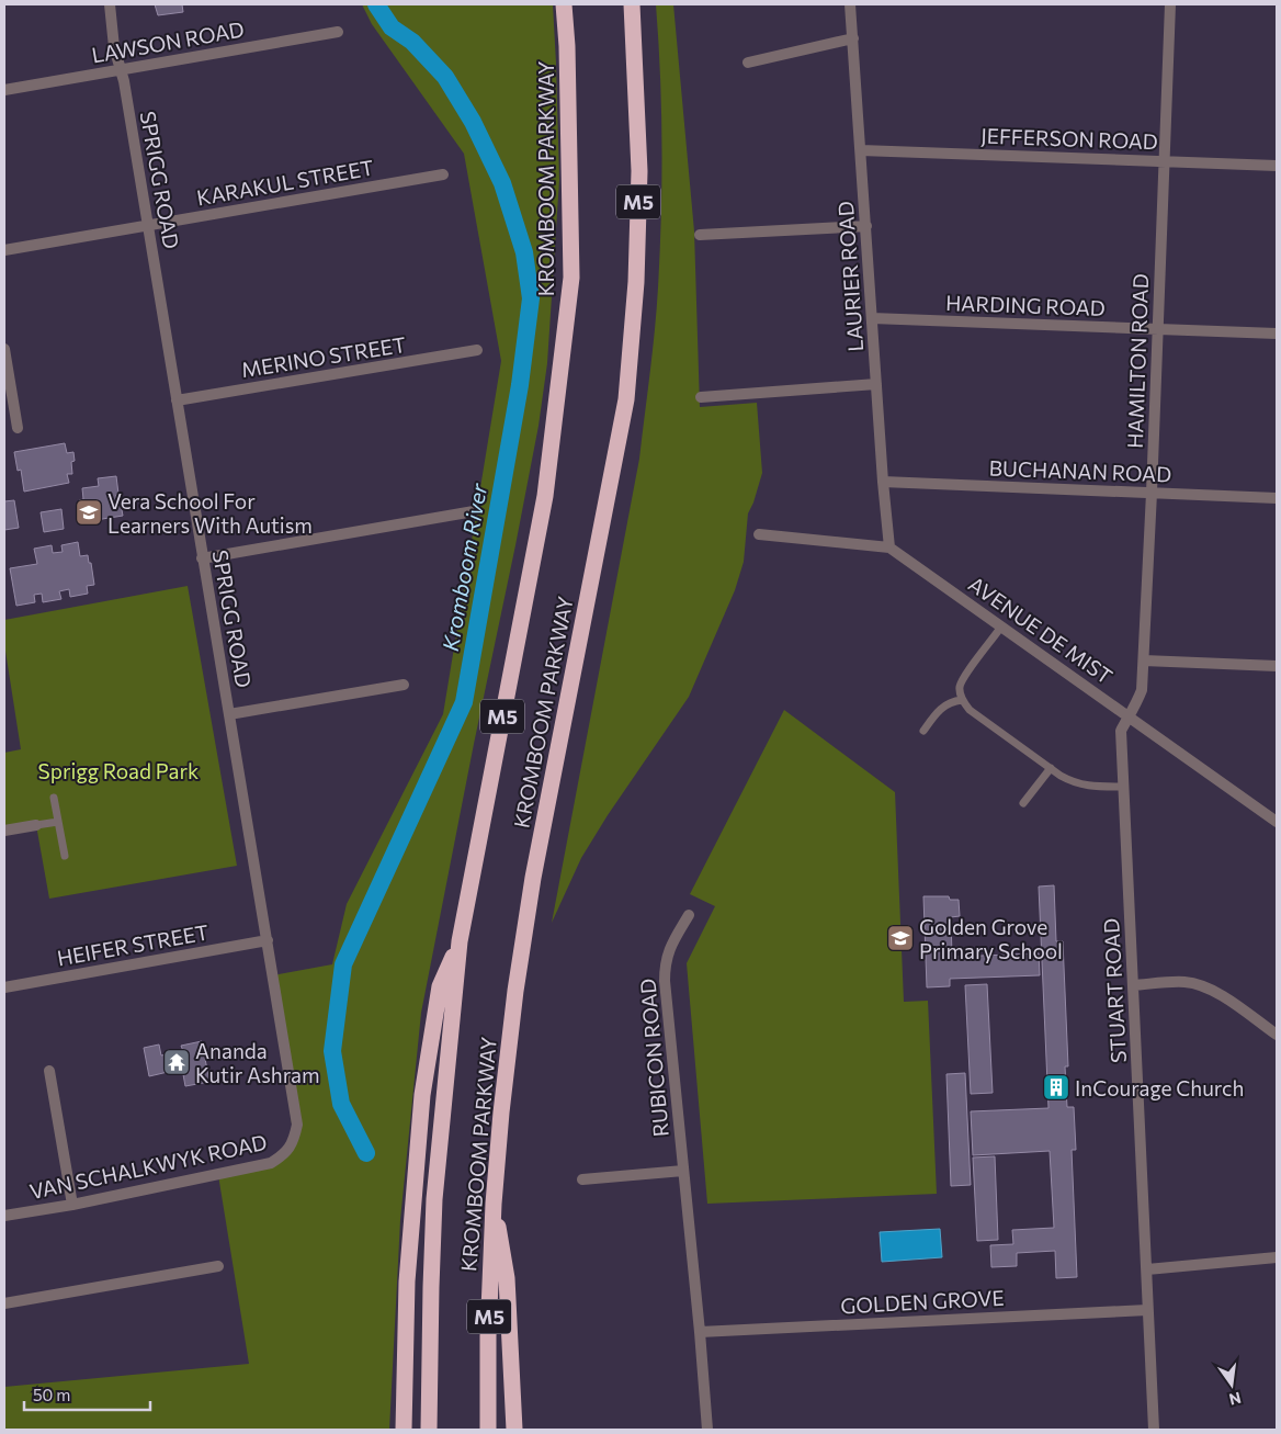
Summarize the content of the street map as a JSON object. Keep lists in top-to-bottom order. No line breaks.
{"streets":{"highway":["KROMBOOM PARKWAY","M5"],"street":["LAWSON ROAD","JEFFERSON ROAD","SPRIGG ROAD","KARAKUL STREET","LAURIER ROAD","HARDING ROAD","MERINO STREET","HAMILTON ROAD","BUCHANAN ROAD","AVENUE DE MIST","HEIFER STREET","STUART ROAD","RUBICON ROAD","VAN SCHALKWYK ROAD","GOLDEN GROVE"]},"crossings":[["LAWSON ROAD","SPRIGG ROAD"],["JEFFERSON ROAD","LAURIER ROAD"],["JEFFERSON ROAD","HAMILTON ROAD"],["SPRIGG ROAD","KARAKUL STREET"],["SPRIGG ROAD","MERINO STREET"],["SPRIGG ROAD","HEIFER STREET"],["SPRIGG ROAD","VAN SCHALKWYK ROAD"],["LAURIER ROAD","HARDING ROAD"],["LAURIER ROAD","BUCHANAN ROAD"],["LAURIER ROAD","AVENUE DE MIST"],["HARDING ROAD","HAMILTON ROAD"],["HAMILTON ROAD","BUCHANAN ROAD"],["HAMILTON ROAD","AVENUE DE MIST"],["HAMILTON ROAD","STUART ROAD"],["AVENUE DE MIST","STUART ROAD"],["STUART ROAD","GOLDEN GROVE"],["RUBICON ROAD","GOLDEN GROVE"]],"water":["Kromboom River"],"parks":["Sprigg Road Park"],"places":{"school or university":["Vera School For Learners With Autism","Golden Grove Primary School"],"temple":["Ananda Kutir Ashram"],"building":["InCourage Church"]},"scale_bar":"50 m","north":"bottom"}
